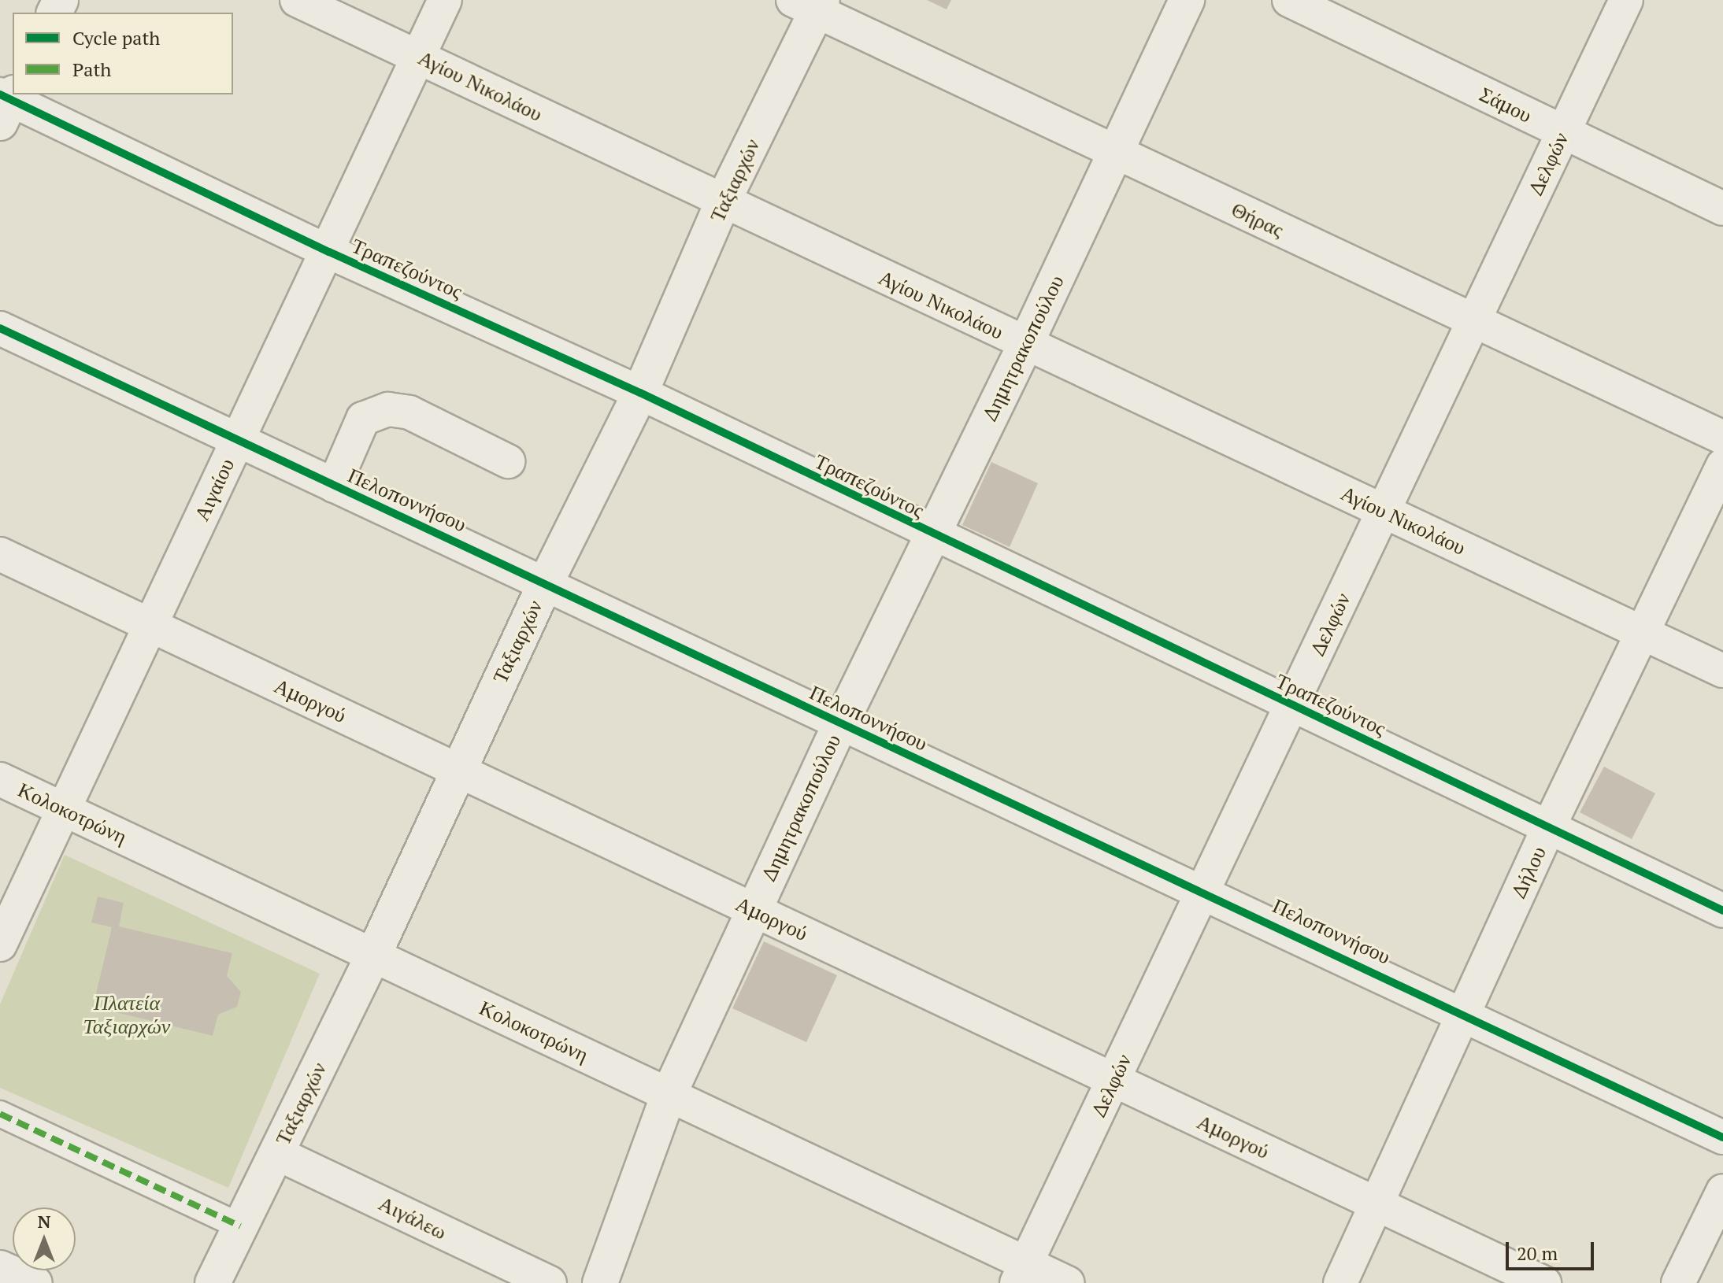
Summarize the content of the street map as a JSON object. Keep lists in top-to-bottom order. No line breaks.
{"streets":{"street":["Αγίου Νικολάου","Σάμου","Δελφών","Ταξιαρχών","Θήρας","Τραπεζούντος","Δημητρακοπούλου","Αιγαίου","Πελοποννήσου","Αμοργού","Κολοκοτρώνη","Δήλου","Αιγάλεω"]},"crossings":[["Αγίου Νικολάου","Δελφών"],["Αγίου Νικολάου","Ταξιαρχών"],["Αγίου Νικολάου","Δημητρακοπούλου"],["Αγίου Νικολάου","Αιγαίου"],["Αγίου Νικολάου","Δήλου"],["Σάμου","Δελφών"],["Δελφών","Θήρας"],["Δελφών","Τραπεζούντος"],["Δελφών","Πελοποννήσου"],["Δελφών","Αμοργού"],["Δελφών","Κολοκοτρώνη"],["Ταξιαρχών","Θήρας"],["Ταξιαρχών","Τραπεζούντος"],["Ταξιαρχών","Πελοποννήσου"],["Ταξιαρχών","Αμοργού"],["Ταξιαρχών","Κολοκοτρώνη"],["Ταξιαρχών","Αιγάλεω"],["Θήρας","Δημητρακοπούλου"],["Τραπεζούντος","Δημητρακοπούλου"],["Τραπεζούντος","Αιγαίου"],["Τραπεζούντος","Δήλου"],["Δημητρακοπούλου","Πελοποννήσου"],["Δημητρακοπούλου","Αμοργού"],["Δημητρακοπούλου","Κολοκοτρώνη"],["Αιγαίου","Πελοποννήσου"],["Αιγαίου","Αμοργού"],["Αιγαίου","Κολοκοτρώνη"],["Πελοποννήσου","Δήλου"],["Αμοργού","Δήλου"]],"parks":["Πλατεία Ταξιαρχών"],"legend":["Cycle path","Path"],"scale_bar":"20 m","north":"top"}
